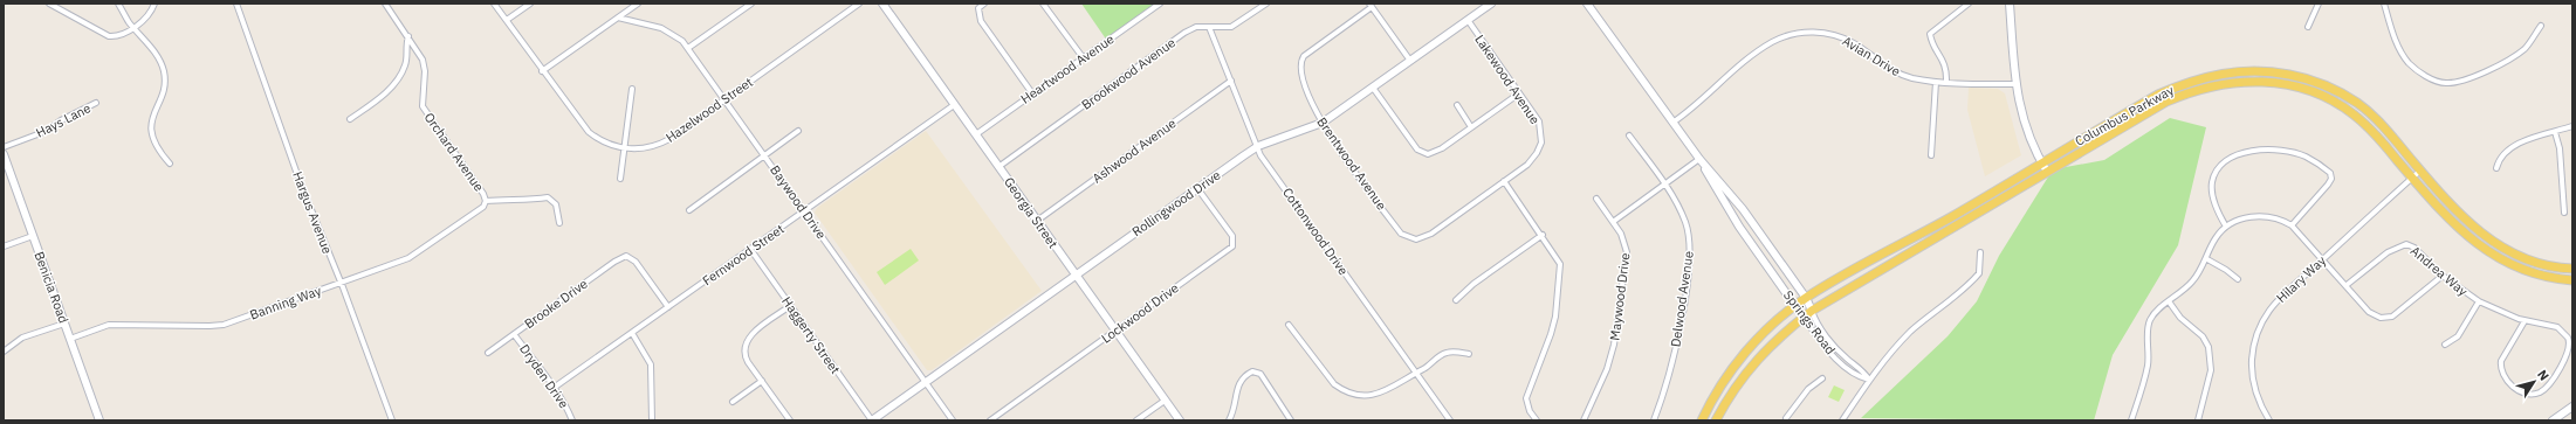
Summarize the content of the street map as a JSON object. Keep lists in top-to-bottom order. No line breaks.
{"streets":{"main road":["Columbus Parkway","Rollingwood Drive","Georgia Street","Benicia Road","Springs Road"],"street":["Avian Drive","Heartwood Avenue","Brookwood Avenue","Lakewood Avenue","Hazelwood Street","Hays Lane","Ashwood Avenue","Orchard Avenue","Brentwood Avenue","Baywood Drive","Hargus Avenue","Cottonwood Drive","Fernwood Street","Andrea Way","Hilary Way","Maywood Drive","Delwood Avenue","Banning Way","Brooke Drive","Lockwood Drive","Haggerty Street","Dryden Drive"]},"crossings":[["Avian Drive","Springs Road"],["Heartwood Avenue","Georgia Street"],["Brookwood Avenue","Georgia Street"],["Brookwood Avenue","Cottonwood Drive"],["Lakewood Avenue","Brentwood Avenue"],["Lakewood Avenue","Rollingwood Drive"],["Hazelwood Street","Baywood Drive"],["Columbus Parkway","Hilary Way"],["Columbus Parkway","Springs Road"],["Ashwood Avenue","Georgia Street"],["Ashwood Avenue","Cottonwood Drive"],["Orchard Avenue","Banning Way"],["Brentwood Avenue","Rollingwood Drive"],["Baywood Drive","Rollingwood Drive"],["Baywood Drive","Fernwood Street"],["Rollingwood Drive","Georgia Street"],["Rollingwood Drive","Cottonwood Drive"],["Rollingwood Drive","Lockwood Drive"],["Rollingwood Drive","Haggerty Street"],["Hargus Avenue","Banning Way"],["Georgia Street","Fernwood Street"],["Georgia Street","Lockwood Drive"],["Fernwood Street","Brooke Drive"],["Fernwood Street","Haggerty Street"],["Fernwood Street","Dryden Drive"],["Benicia Road","Banning Way"],["Brooke Drive","Dryden Drive"]],"north":"top right"}
